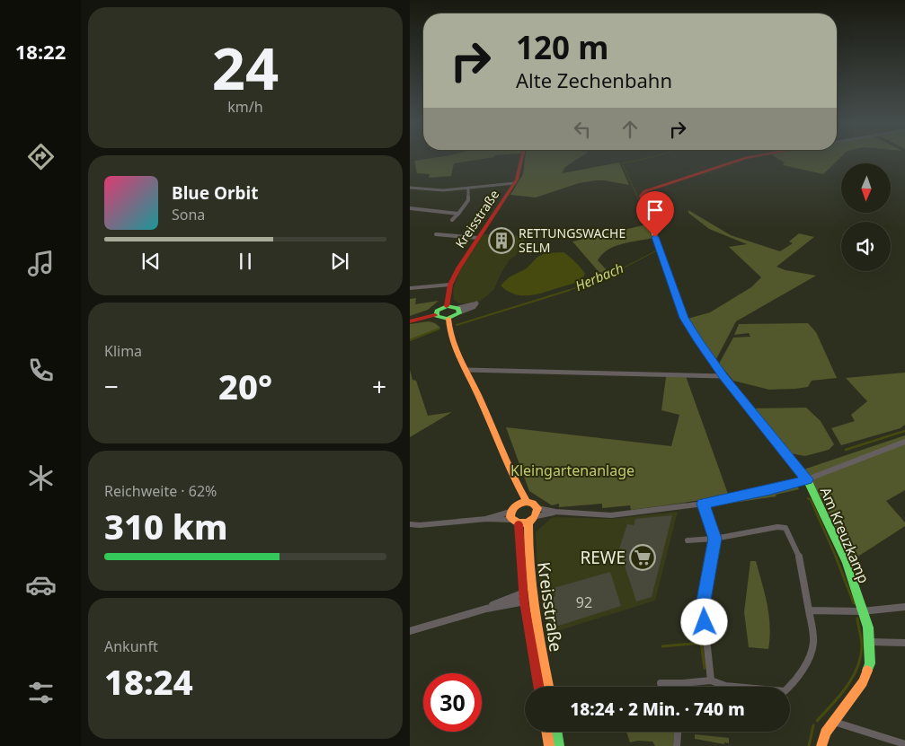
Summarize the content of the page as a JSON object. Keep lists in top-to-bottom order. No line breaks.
{"streets":{"main road":["Kreisstraße","Am Kreuzkamp"]},"water":["Herbach"],"parks":["Kleingartenanlage"],"places":{"building":["RETTUNGSWACHE SELM"],"supermarket":["REWE"]},"house_numbers":["92"],"north":"bottom","page":{"tabs":"18:22","tile":[["24","km/h"],"Klima",["Reichweite · 62%","310 km"],["Ankunft","18:24"]],"turn":["120 m","Alte Zechenbahn"],"song":["Blue Orbit","Sona"],"heat":["−","20°","+"],"limit":"30","trip":"18:24 · 2 Min. · 740 m"}}
